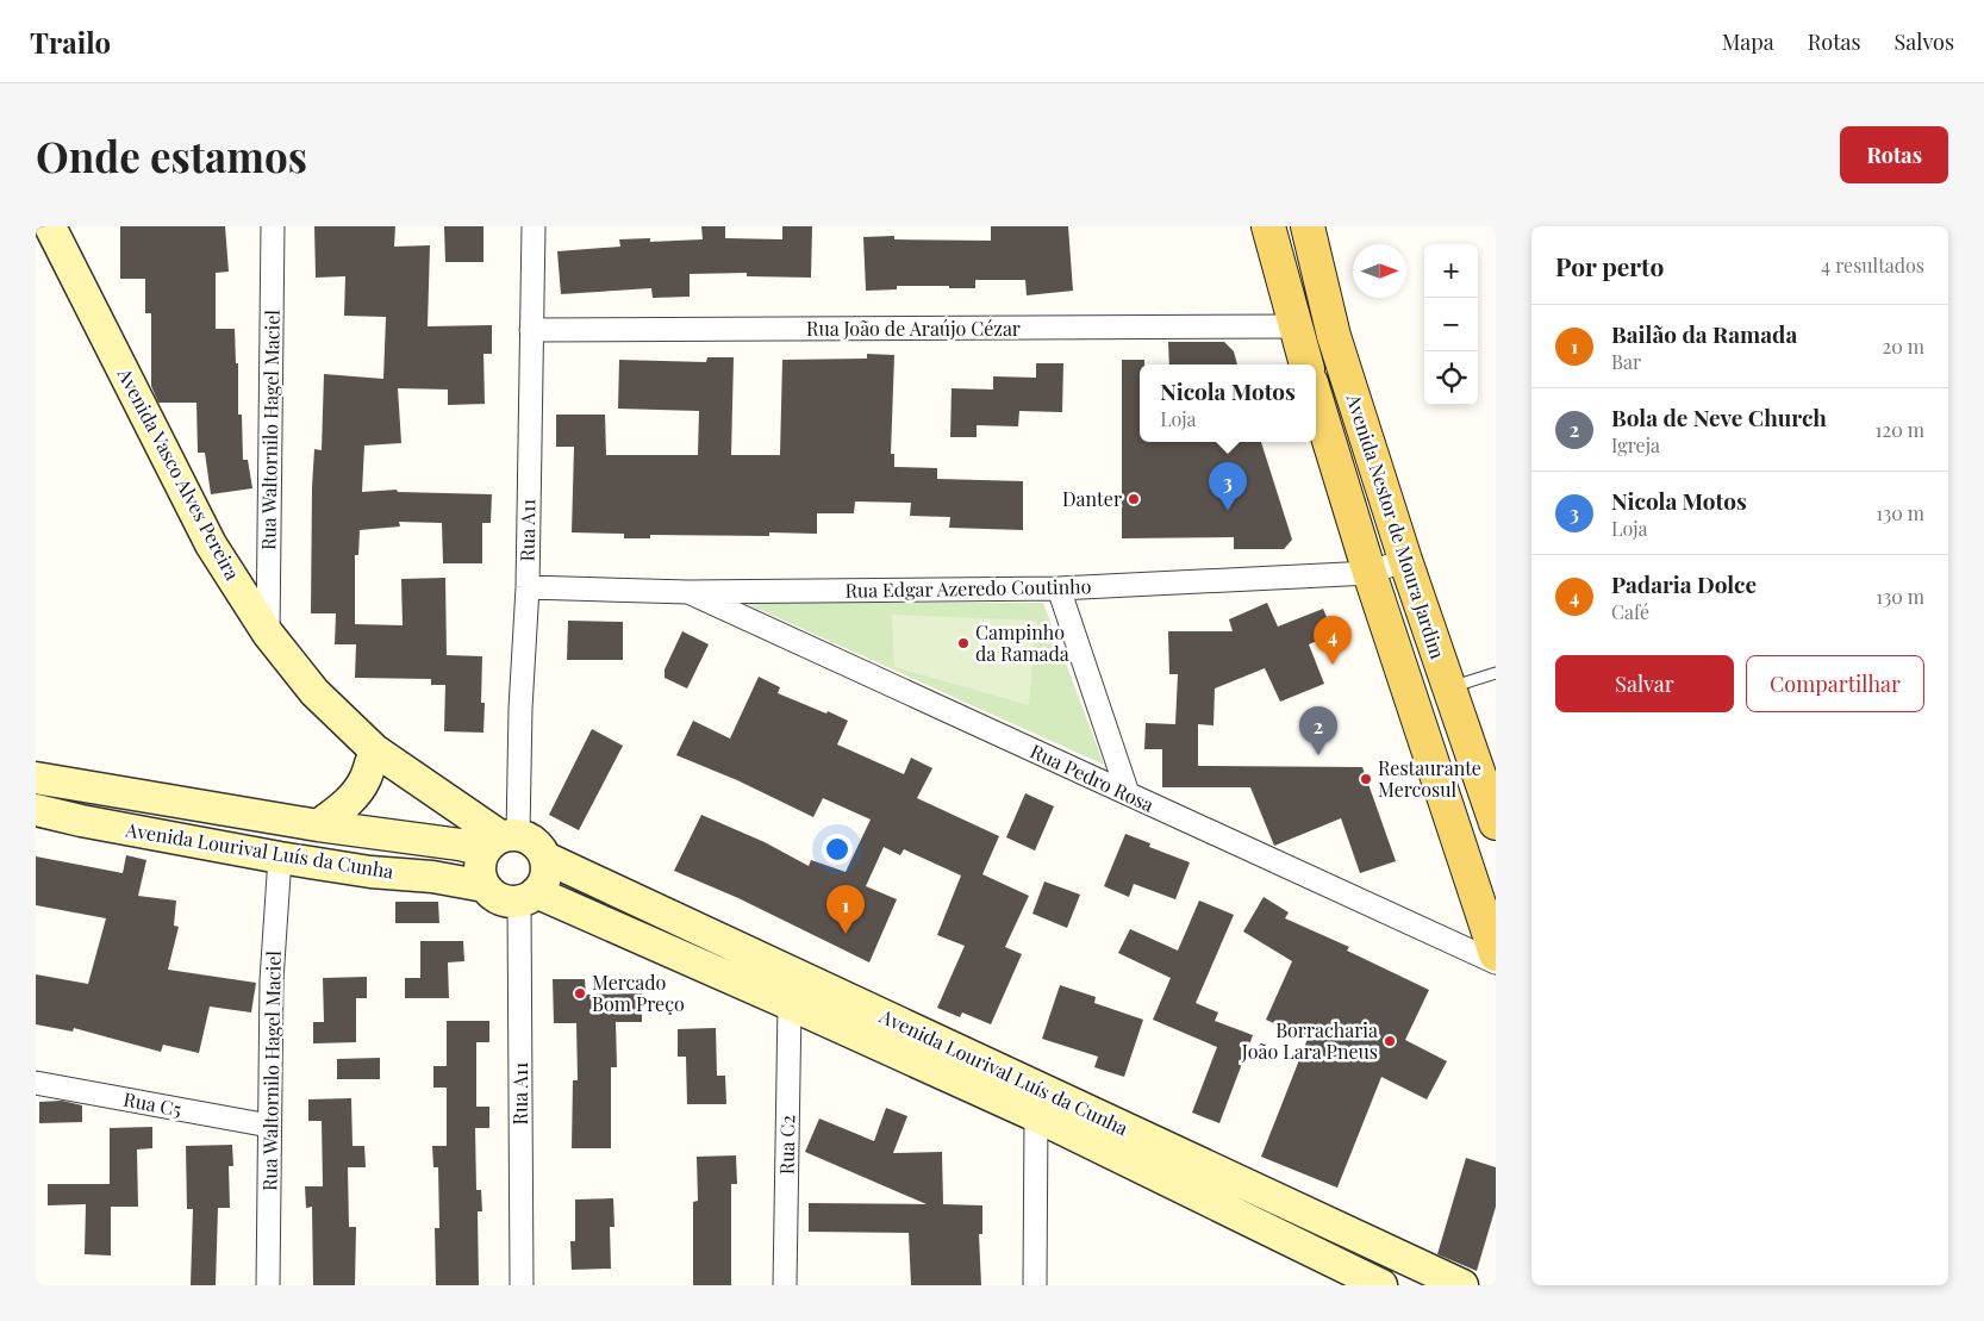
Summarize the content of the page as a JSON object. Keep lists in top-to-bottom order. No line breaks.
{"streets":{"main road":["Avenida Nestor de Moura Jardim"],"street":["Rua João de Araújo Cézar","Rua Waltornilo Hagel Maciel","Avenida Vasco Alves Pereira","Rua A11","Rua Edgar Azeredo Coutinho","Rua Pedro Rosa","Avenida Lourival Luís da Cunha","Rua C5","Rua C2"]},"crossings":[["Rua João de Araújo Cézar","Rua A11"],["Rua Waltornilo Hagel Maciel","Avenida Vasco Alves Pereira"],["Rua Waltornilo Hagel Maciel","Avenida Lourival Luís da Cunha"],["Rua Waltornilo Hagel Maciel","Rua C5"],["Avenida Vasco Alves Pereira","Rua A11"],["Avenida Vasco Alves Pereira","Avenida Lourival Luís da Cunha"],["Avenida Nestor de Moura Jardim","Rua Edgar Azeredo Coutinho"],["Rua A11","Rua Edgar Azeredo Coutinho"],["Rua A11","Avenida Lourival Luís da Cunha"],["Rua Edgar Azeredo Coutinho","Rua Pedro Rosa"],["Avenida Lourival Luís da Cunha","Rua C2"]],"places":["Danter","Campinho da Ramada","Restaurante Mercosul","Mercado Bom Preço","Borracharia João Lara Pneus"],"north":"right","page":{"header":"Trailo","nav":["Mapa","Rotas","Salvos"],"buttons":["Rotas",["Salvar","Compartilhar"]],"title":"Onde estamos","heading":["Por perto","4 resultados"],"map_buttons":["+","−"],"list":[{"mark":"1","name":"Bailão da Ramada","note":"Bar","value":"20 m"},{"mark":"2","name":"Bola de Neve Church","note":"Igreja","value":"120 m"},{"mark":"3","name":"Nicola Motos","note":"Loja","value":"130 m"},{"mark":"4","name":"Padaria Dolce","note":"Café","value":"130 m"}],"popup":["Nicola Motos","Loja"],"pins":["3","4","2","1"]}}
